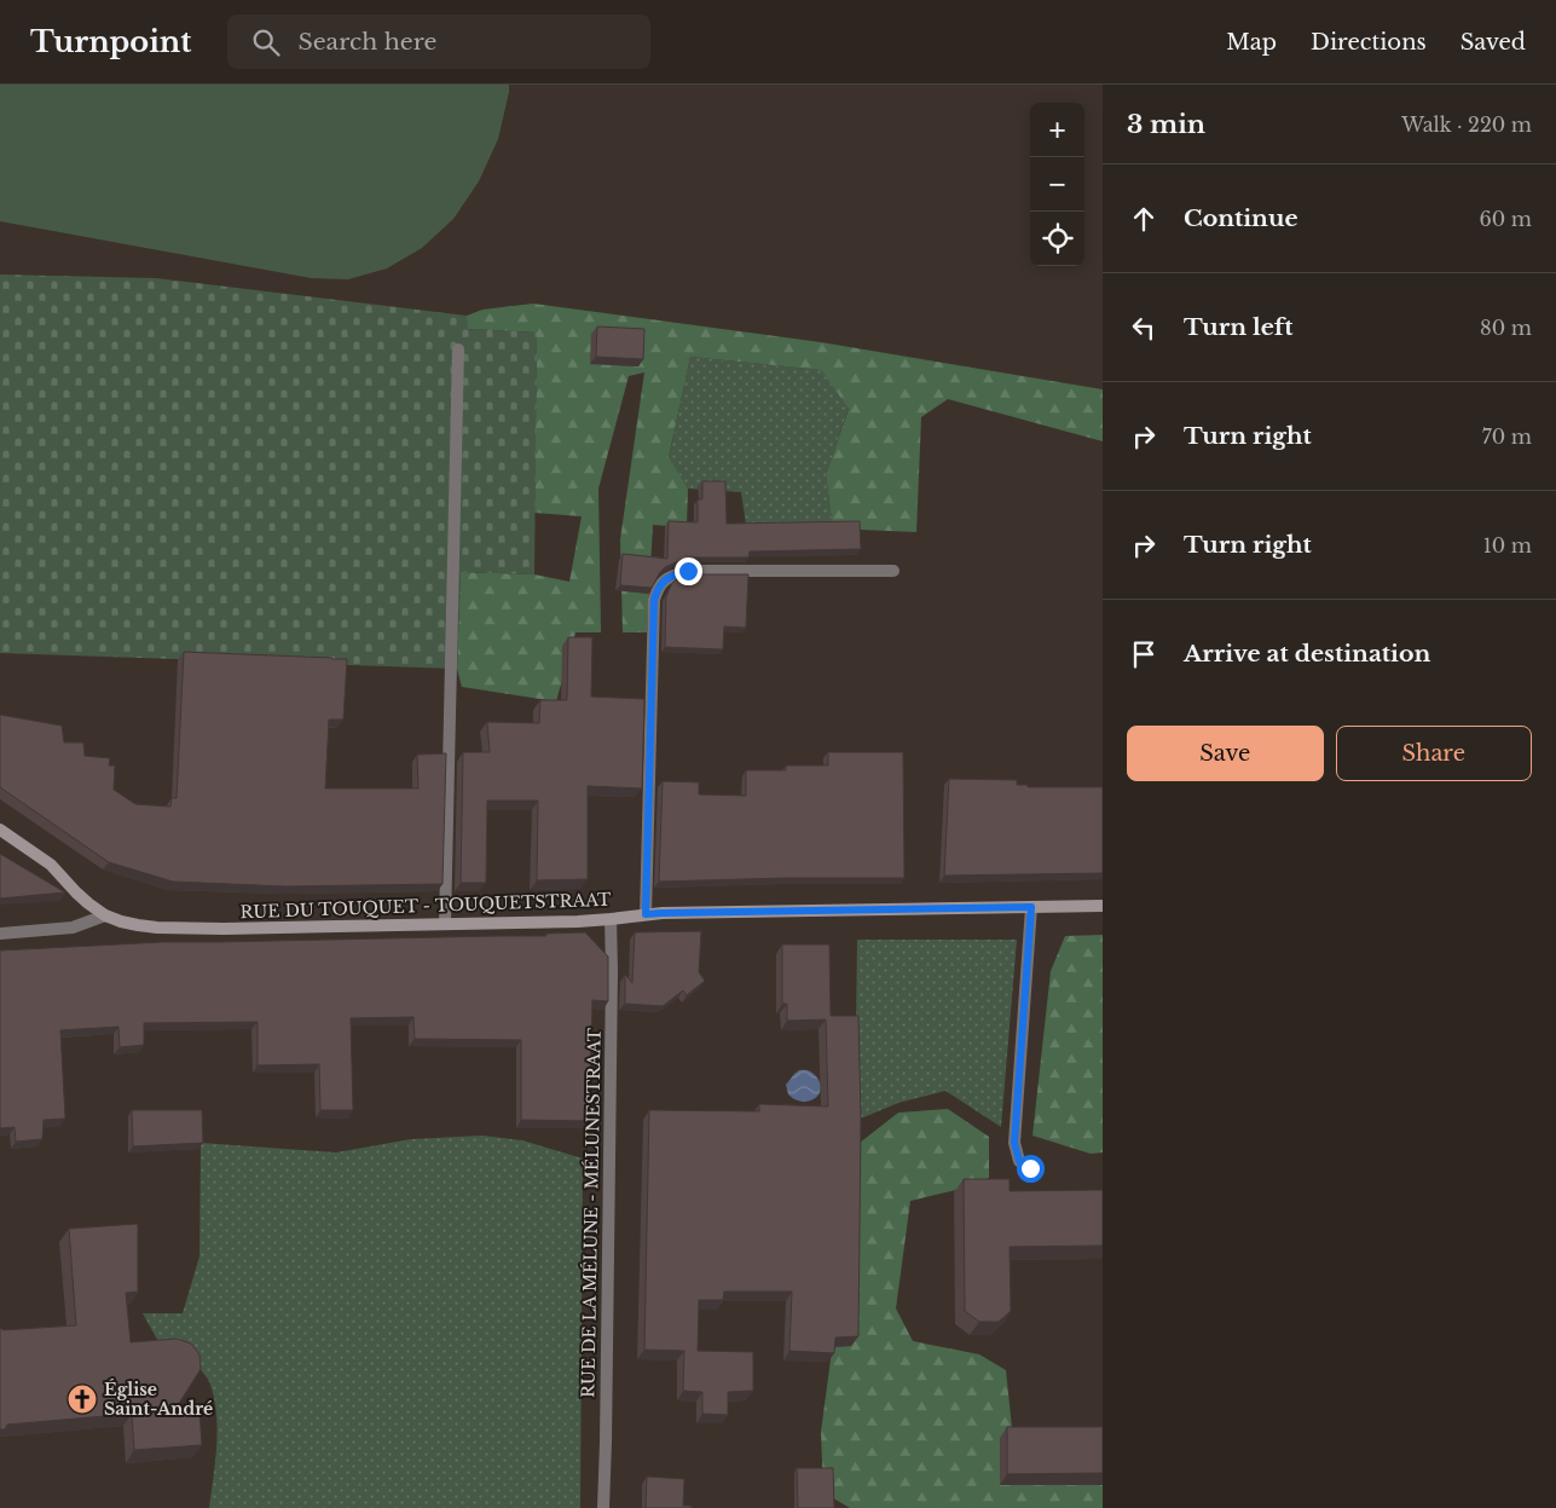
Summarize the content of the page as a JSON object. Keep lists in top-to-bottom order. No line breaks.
{"streets":{"main road":["RUE DU TOUQUET - TOUQUETSTRAAT"],"street":["RUE DE LA MÉLUNE - MÉLUNESTRAAT"]},"crossings":[["RUE DU TOUQUET - TOUQUETSTRAAT","RUE DE LA MÉLUNE - MÉLUNESTRAAT"]],"places":{"church":["Église Saint-André"]},"page":{"header":"Turnpoint","search":"Search here","nav":["Map","Directions","Saved"],"heading":["3 min","Walk · 220 m"],"map_buttons":["+","−"],"list":[["Continue","60 m"],["Turn left","80 m"],["Turn right","70 m"],["Turn right","10 m"],"Arrive at destination"],"buttons":["Save","Share"]}}
